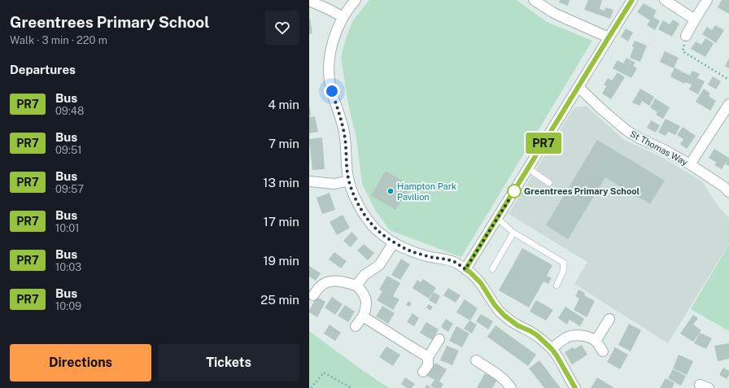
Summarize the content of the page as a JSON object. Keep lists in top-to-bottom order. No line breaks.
{"streets":{"street":["St Thomas Way"]},"places":["Hampton Park Pavilion","Greentrees Primary School"],"lines":["bus line PR7"],"page":{"heading":[["Greentrees Primary School","Walk · 3 min · 220 m"],"Departures"],"on_map":"PR7","list":[{"mark":"PR7","name":"Bus","note":"09:48","value":"4 min"},{"mark":"PR7","name":"Bus","note":"09:51","value":"7 min"},{"mark":"PR7","name":"Bus","note":"09:57","value":"13 min"},{"mark":"PR7","name":"Bus","note":"10:01","value":"17 min"},{"mark":"PR7","name":"Bus","note":"10:03","value":"19 min"},{"mark":"PR7","name":"Bus","note":"10:09","value":"25 min"}],"buttons":["Directions","Tickets"]}}
